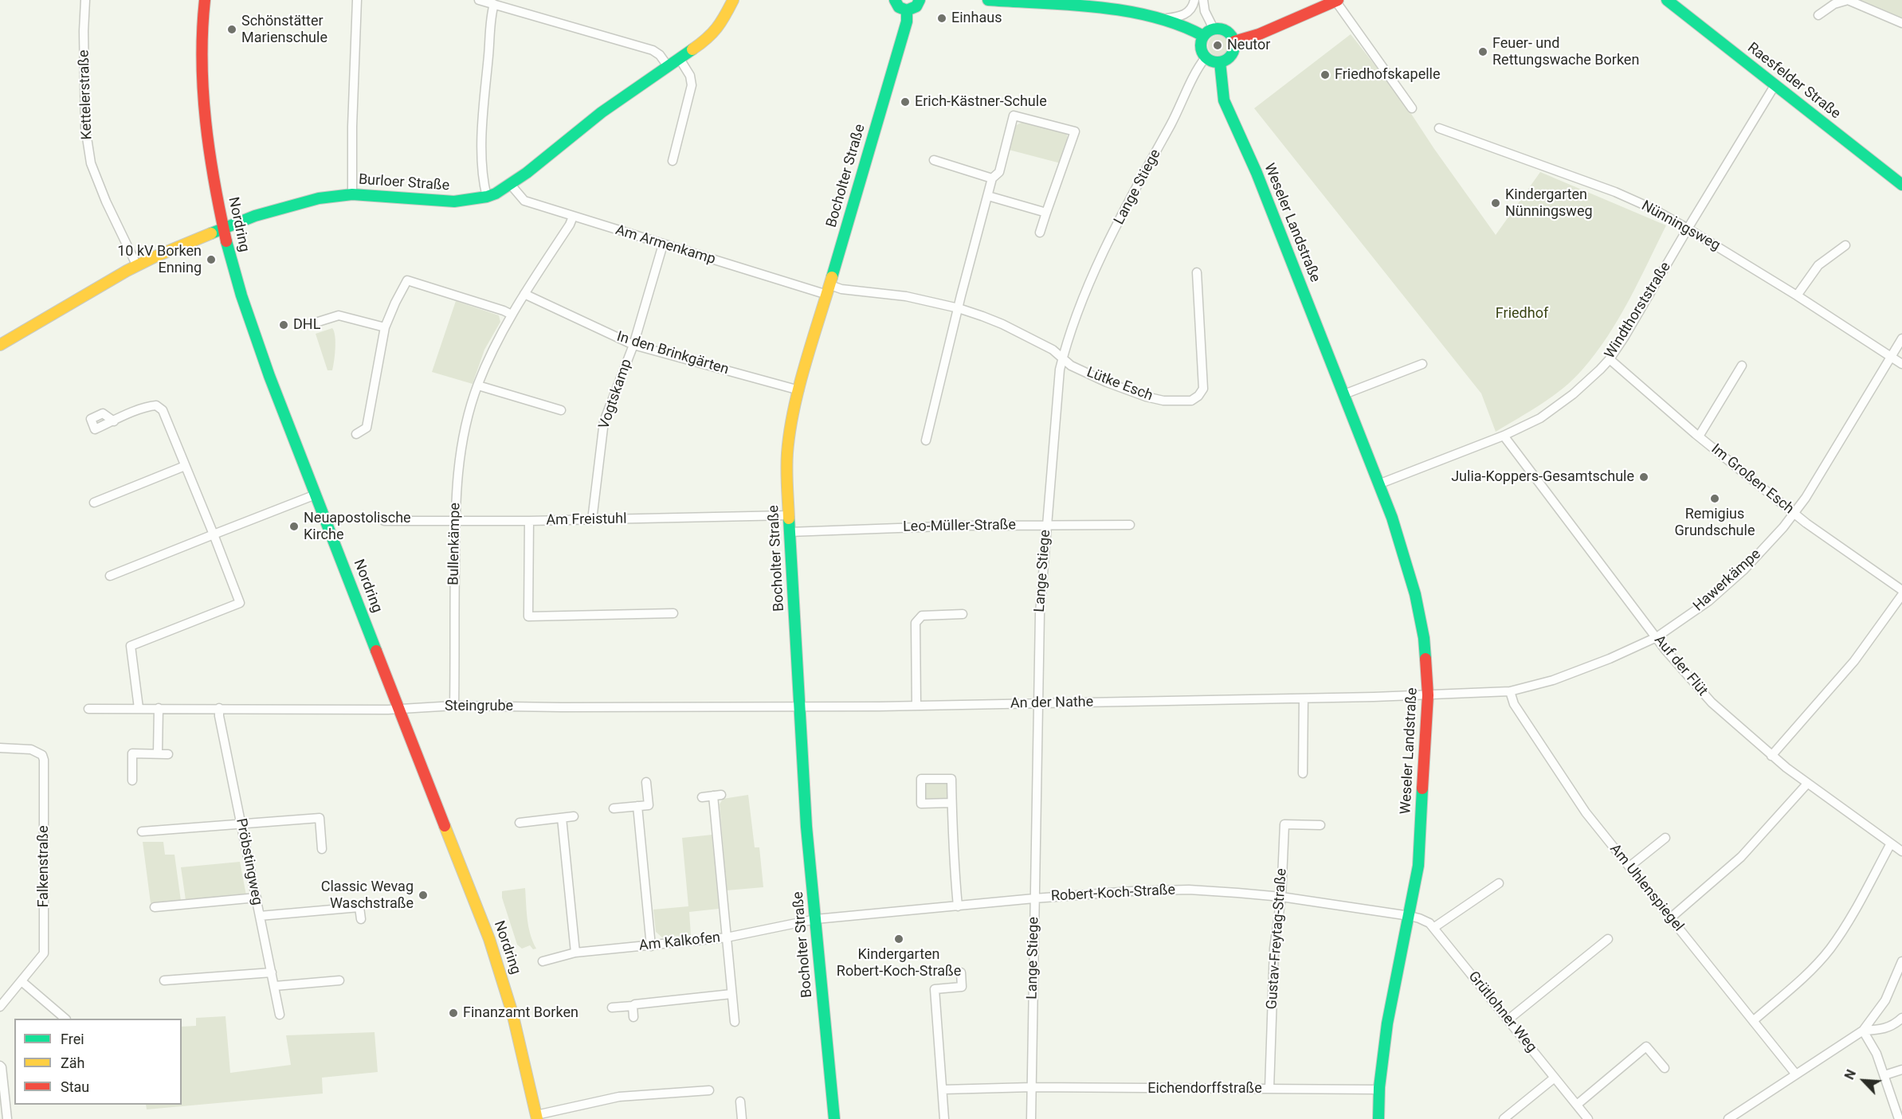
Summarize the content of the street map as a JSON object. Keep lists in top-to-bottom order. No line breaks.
{"streets":{"main road":["Raesfelder Straße","Bocholter Straße","Burloer Straße","Weseler Landstraße","Nordring"],"street":["Kettelerstraße","Lange Stiege","Nünningsweg","Am Armenkamp","Windthorststraße","In den Brinkgärten","Lütke Esch","Vogtskamp","Im Großen Esch","Am Freistuhl","Leo-Müller-Straße","Bullenkämpe","Hawerkämpe","Auf der Flüt","An der Nathe","Steingrube","Pröbstingweg","Falkenstraße","Am Uhlenspiegel","Robert-Koch-Straße","Gustav-Freytag-Straße","Am Kalkofen","Grütlohner Weg","Eichendorffstraße"]},"crossings":[["Raesfelder Straße","Windthorststraße"],["Kettelerstraße","Burloer Straße"],["Bocholter Straße","Am Armenkamp"],["Bocholter Straße","In den Brinkgärten"],["Bocholter Straße","Lütke Esch"],["Bocholter Straße","Am Freistuhl"],["Bocholter Straße","Leo-Müller-Straße"],["Bocholter Straße","An der Nathe"],["Bocholter Straße","Steingrube"],["Bocholter Straße","Robert-Koch-Straße"],["Bocholter Straße","Am Kalkofen"],["Burloer Straße","Nordring"],["Burloer Straße","Am Armenkamp"],["Lange Stiege","Weseler Landstraße"],["Lange Stiege","Lütke Esch"],["Lange Stiege","Leo-Müller-Straße"],["Lange Stiege","An der Nathe"],["Lange Stiege","Robert-Koch-Straße"],["Lange Stiege","Eichendorffstraße"],["Weseler Landstraße","Windthorststraße"],["Weseler Landstraße","Hawerkämpe"],["Weseler Landstraße","An der Nathe"],["Weseler Landstraße","Robert-Koch-Straße"],["Weseler Landstraße","Grütlohner Weg"],["Weseler Landstraße","Eichendorffstraße"],["Nordring","Steingrube"],["Nünningsweg","Windthorststraße"],["Nünningsweg","Hawerkämpe"],["Am Armenkamp","Lütke Esch"],["Am Armenkamp","Vogtskamp"],["Am Armenkamp","Bullenkämpe"],["Windthorststraße","Im Großen Esch"],["Windthorststraße","Auf der Flüt"],["In den Brinkgärten","Vogtskamp"],["In den Brinkgärten","Bullenkämpe"],["Vogtskamp","Am Freistuhl"],["Im Großen Esch","Hawerkämpe"],["Am Freistuhl","Bullenkämpe"],["Bullenkämpe","Steingrube"],["Hawerkämpe","Auf der Flüt"],["Hawerkämpe","An der Nathe"],["Hawerkämpe","Am Uhlenspiegel"],["An der Nathe","Steingrube"],["Steingrube","Pröbstingweg"],["Robert-Koch-Straße","Gustav-Freytag-Straße"],["Robert-Koch-Straße","Am Kalkofen"],["Robert-Koch-Straße","Grütlohner Weg"],["Gustav-Freytag-Straße","Eichendorffstraße"]],"parks":["Friedhof"],"places":["Einhaus","Schönstätter Marienschule","Neutor","Feuer- und Rettungswache Borken","Friedhofskapelle","Erich-Kästner-Schule","Kindergarten Nünningsweg","10 kV Borken Enning","DHL","Julia-Koppers-Gesamtschule","Remigius Grundschule","Neuapostolische Kirche","Classic Wevag Waschstraße","Kindergarten Robert-Koch-Straße","Finanzamt Borken"],"legend":["Frei","Zäh","Stau"],"north":"top left"}
